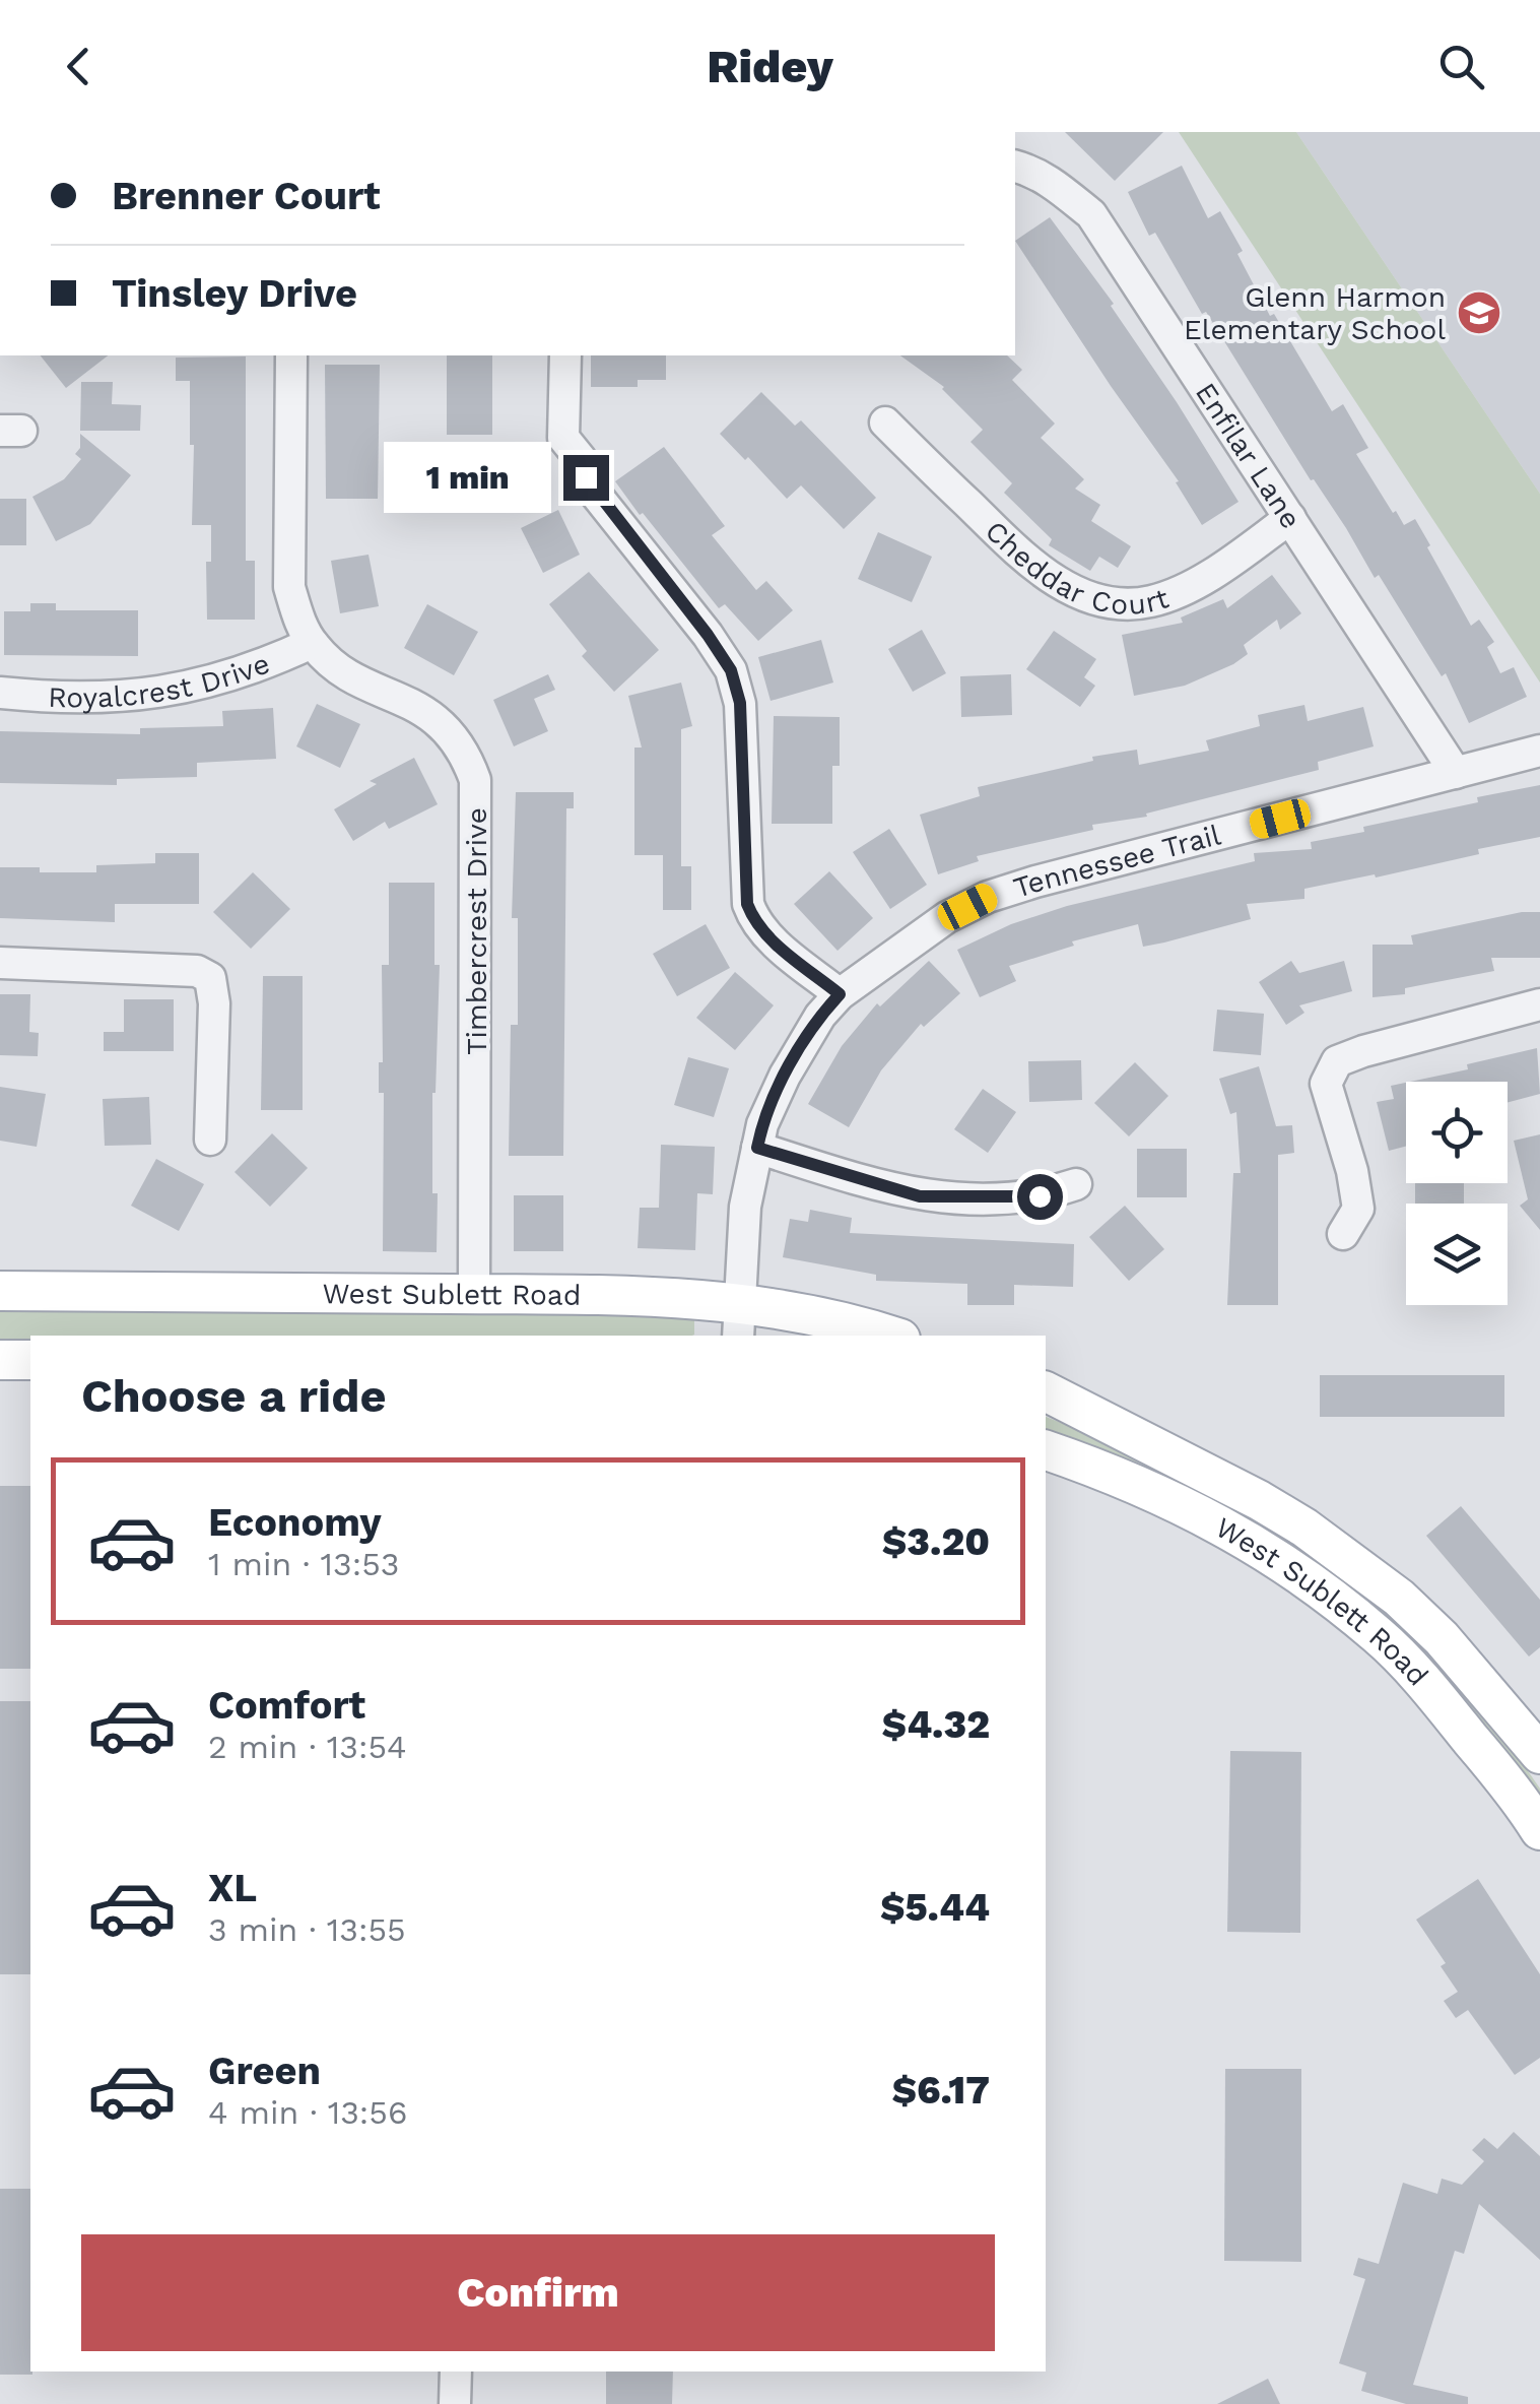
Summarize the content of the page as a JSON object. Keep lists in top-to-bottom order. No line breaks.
{"streets":{"main road":["West Sublett Road"],"street":["Enfilar Lane","Cheddar Court","Royalcrest Drive","Tennessee Trail","Timbercrest Drive"]},"crossings":[["Enfilar Lane","Cheddar Court"],["Enfilar Lane","Tennessee Trail"],["Royalcrest Drive","Timbercrest Drive"],["Tennessee Trail","West Sublett Road"],["Timbercrest Drive","West Sublett Road"]],"places":{"school or university":["Glenn Harmon Elementary School"]},"page":{"header":"Ridey","banner":["Brenner Court","Tinsley Drive"],"bubble":"1 min","heading":"Choose a ride","list":[{"name":"Economy","note":"1 min · 13:53","value":"$3.20"},{"name":"Comfort","note":"2 min · 13:54","value":"$4.32"},{"name":"XL","note":"3 min · 13:55","value":"$5.44"},{"name":"Green","note":"4 min · 13:56","value":"$6.17"}],"buttons":"Confirm"}}
